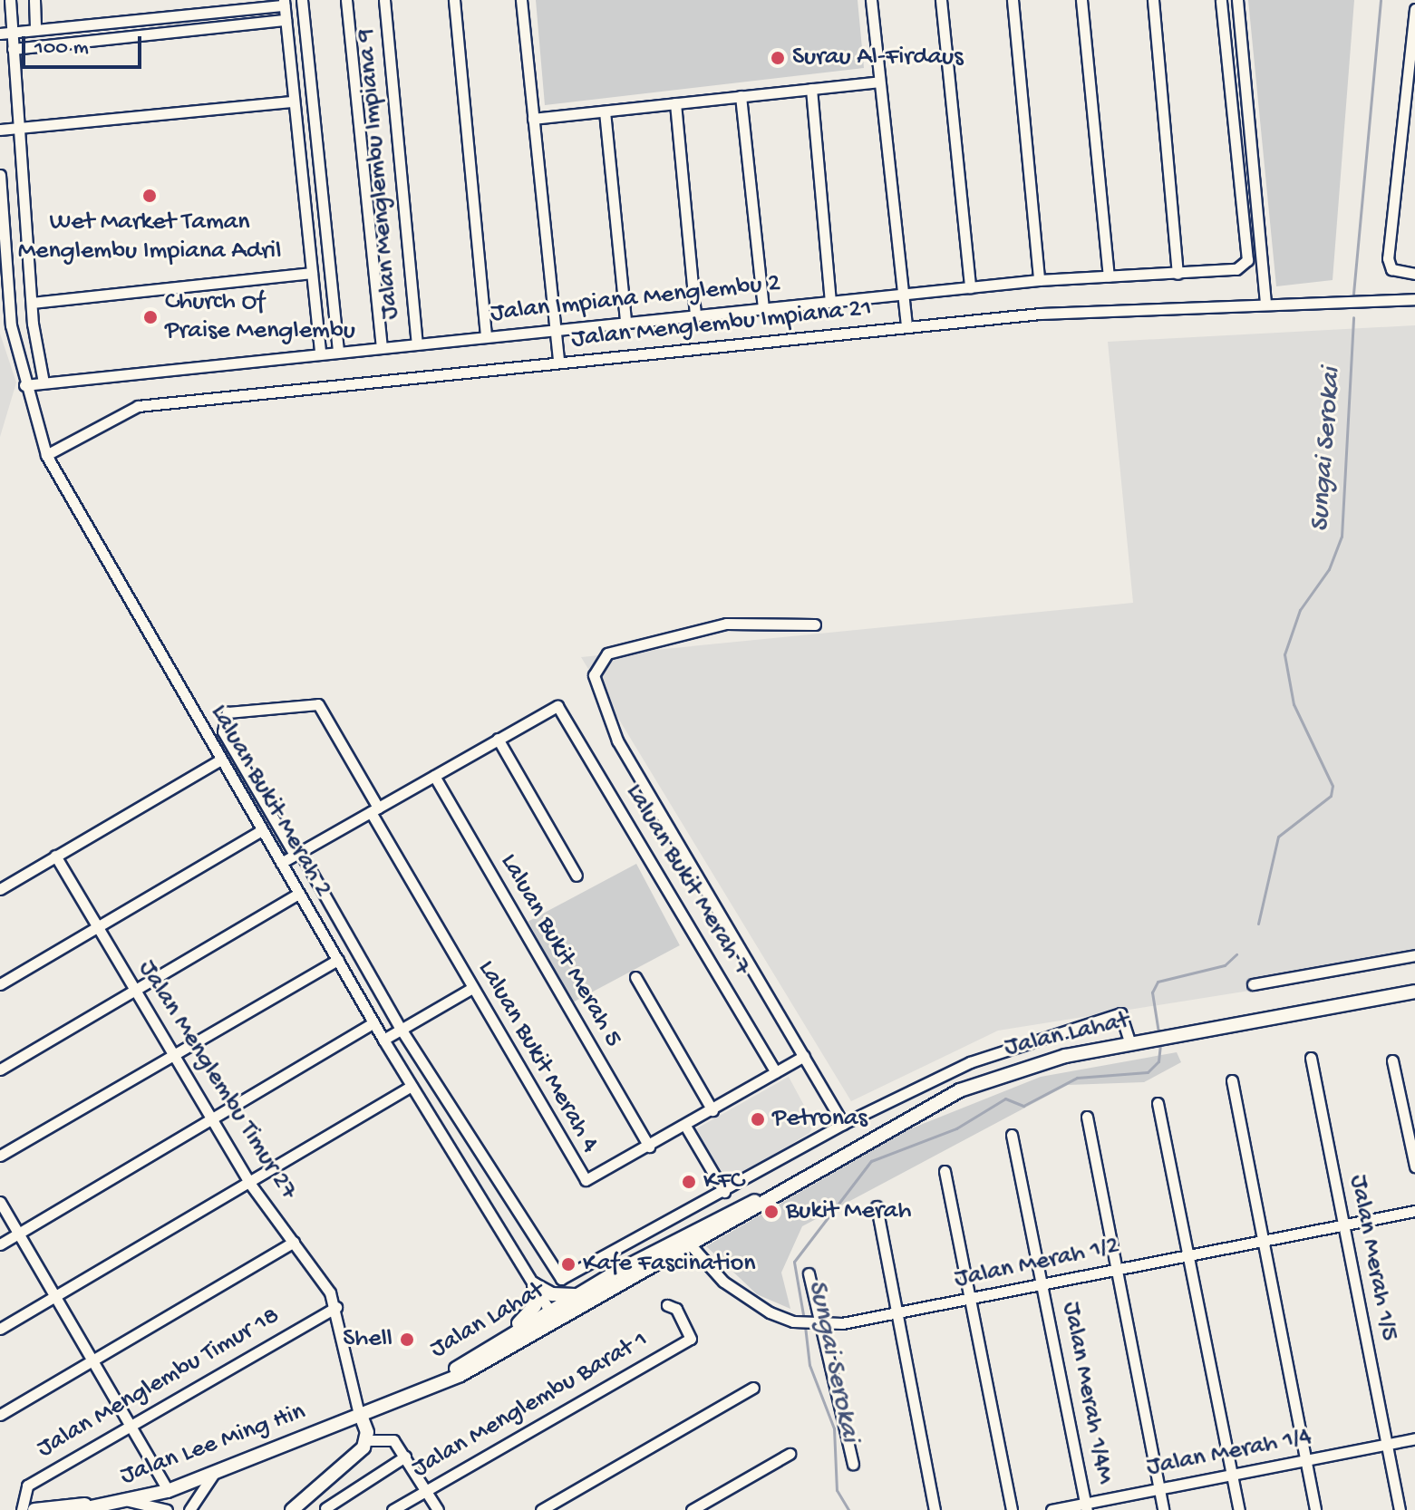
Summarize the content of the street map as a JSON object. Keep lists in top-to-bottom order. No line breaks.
{"streets":{"main road":["Jalan Lahat","Jalan Lee Ming Hin"],"street":["Jalan Menglembu Impiana 9","Jalan Impiana Menglembu 2","Jalan Menglembu Impiana 21","Laluan Bukit Merah 2","Laluan Bukit Merah 7","Laluan Bukit Merah 5","Laluan Bukit Merah 4","Jalan Menglembu Timur 27","Jalan Merah 1/5","Jalan Merah 1/2","Jalan Menglembu Timur 18","Jalan Merah 1/4M","Jalan Menglembu Barat 1","Jalan Merah 1/4"]},"crossings":[["Jalan Menglembu Impiana 9","Jalan Impiana Menglembu 2"],["Jalan Impiana Menglembu 2","Laluan Bukit Merah 2"],["Jalan Menglembu Impiana 21","Laluan Bukit Merah 2"],["Laluan Bukit Merah 2","Jalan Lahat"],["Laluan Bukit Merah 2","Laluan Bukit Merah 4"],["Laluan Bukit Merah 7","Laluan Bukit Merah 4"],["Laluan Bukit Merah 5","Laluan Bukit Merah 4"],["Jalan Lahat","Jalan Menglembu Timur 27"],["Jalan Lahat","Jalan Merah 1/2"],["Jalan Lahat","Jalan Lee Ming Hin"],["Jalan Menglembu Timur 27","Jalan Menglembu Timur 18"],["Jalan Menglembu Timur 27","Jalan Lee Ming Hin"],["Jalan Merah 1/5","Jalan Merah 1/2"],["Jalan Merah 1/5","Jalan Merah 1/4"],["Jalan Merah 1/2","Jalan Merah 1/4M"],["Jalan Merah 1/4M","Jalan Merah 1/4"]],"water":["Sungai Serokai"],"places":["Surau Al-Firdaus","Wet Market Taman Menglembu Impiana Adril","Church Of Praise Menglembu","Petronas","KFC","Bukit Merah","Kafe Fascination","Shell"],"scale_bar":"100 m"}
